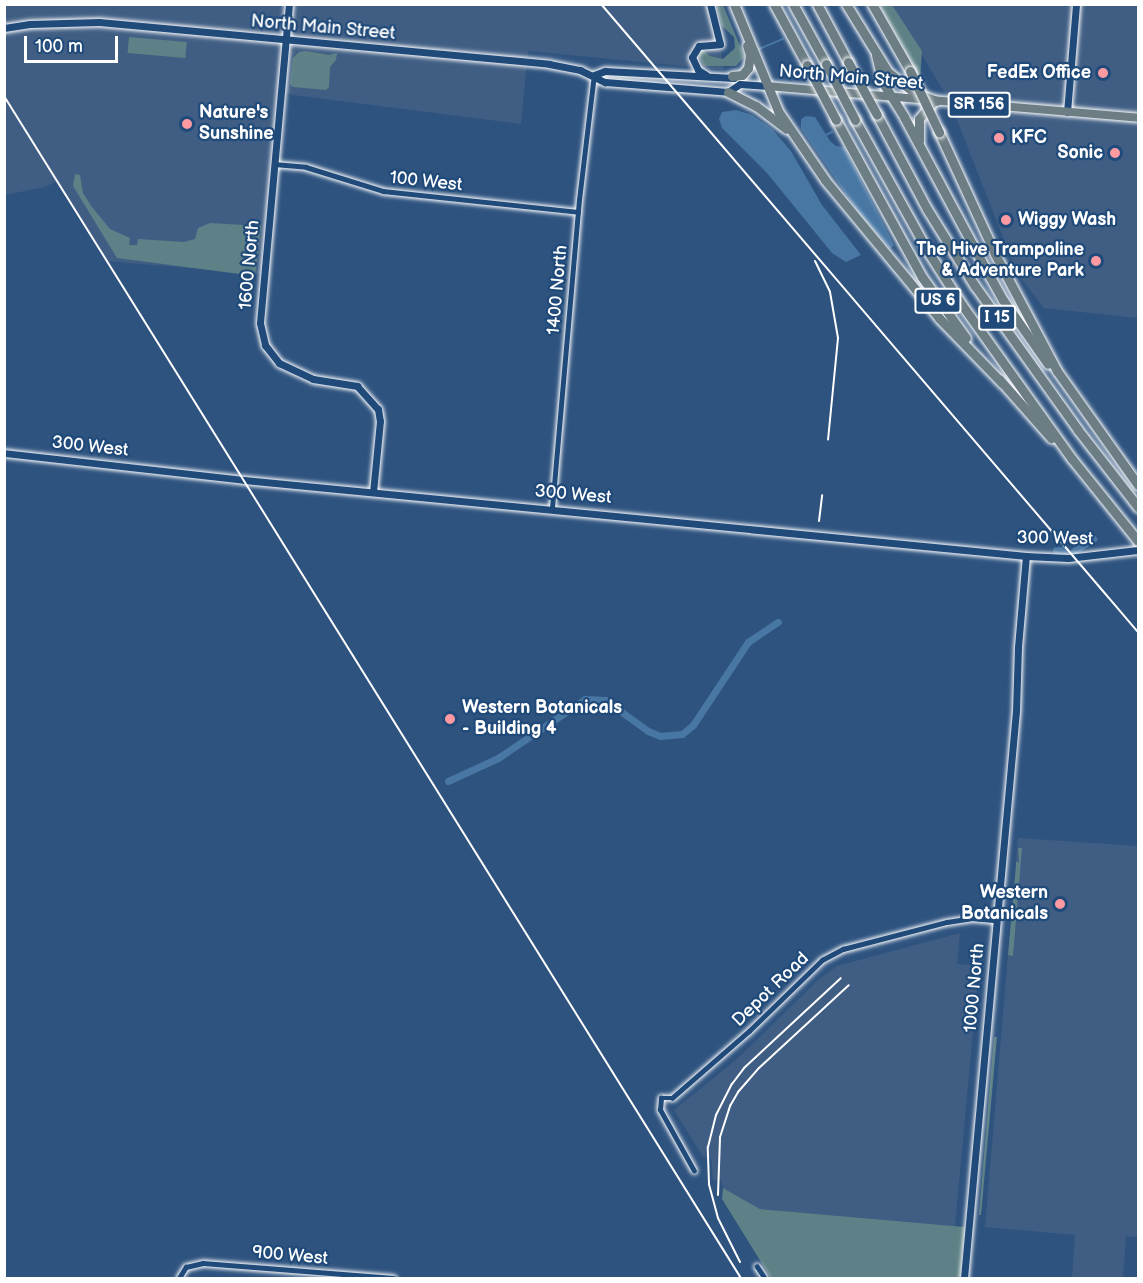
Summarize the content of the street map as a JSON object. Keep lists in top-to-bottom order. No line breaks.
{"streets":{"highway":["US 6","I 15"],"main road":["North Main Street","SR 156"],"street":["100 West","1600 North","1400 North","300 West","1000 North","Depot Road","900 West"]},"crossings":[["North Main Street","1600 North"],["North Main Street","1400 North"],["100 West","1600 North"],["100 West","1400 North"],["1600 North","300 West"],["1400 North","300 West"],["US 6","I 15"],["300 West","1000 North"],["1000 North","Depot Road"]],"places":["FedEx Office","Nature's Sunshine","KFC","Sonic","Wiggy Wash","The Hive Trampoline & Adventure Park","Western Botanicals - Building 4","Western Botanicals"],"scale_bar":"100 m"}
